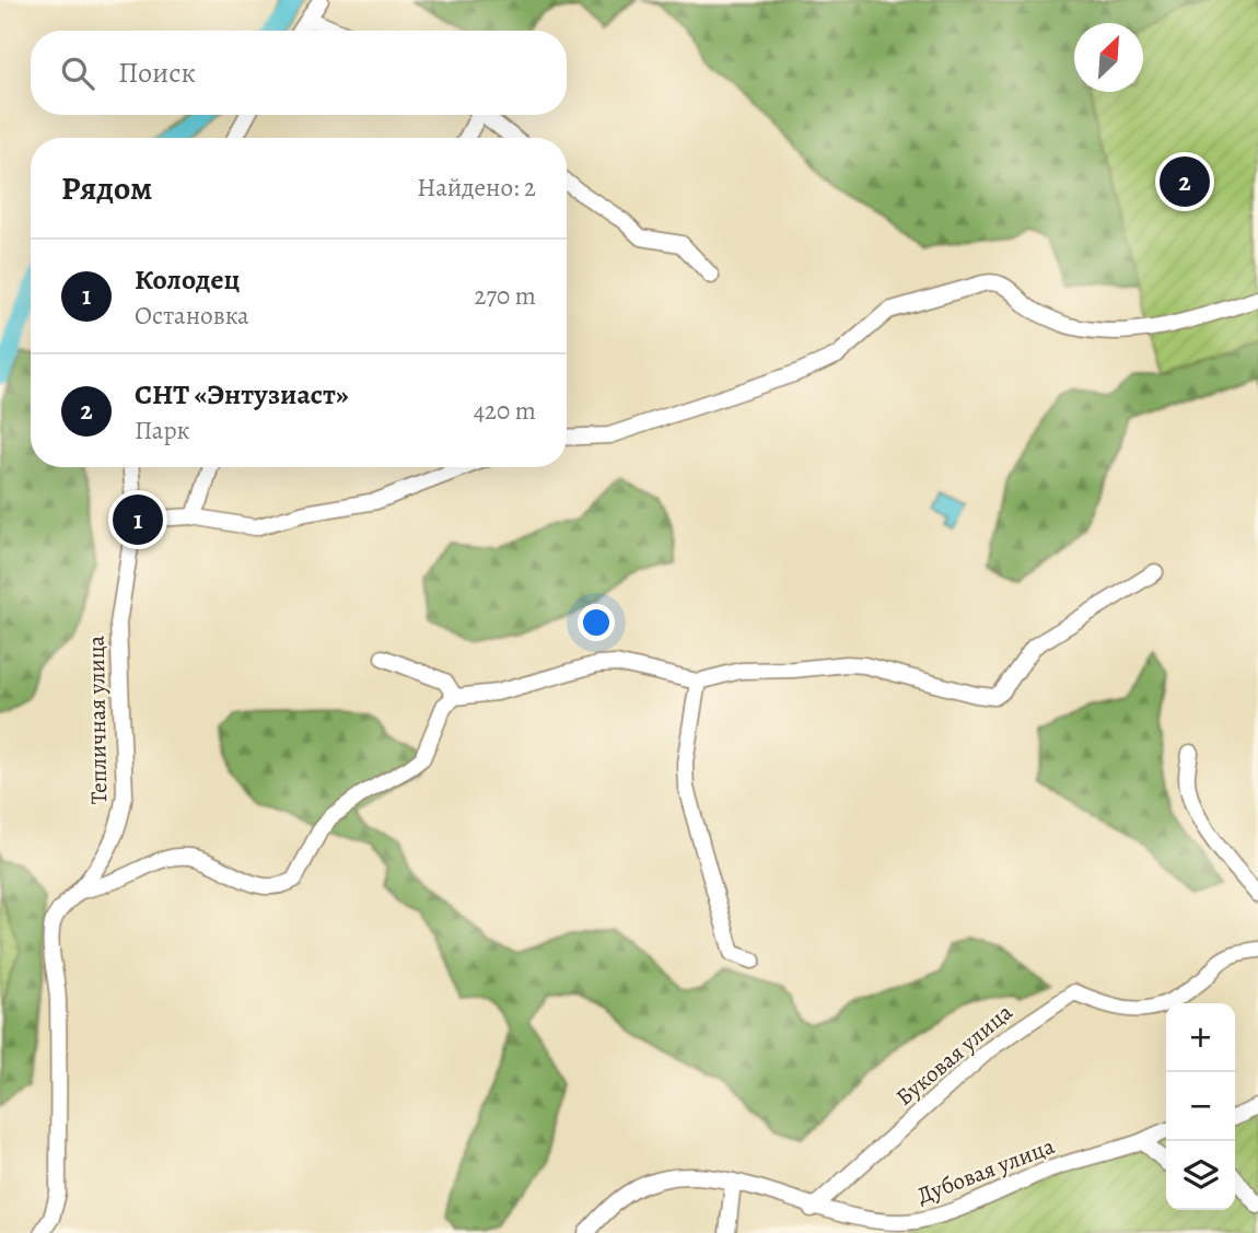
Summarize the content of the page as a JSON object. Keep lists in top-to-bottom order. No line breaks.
{"streets":{"street":["Тепличная улица","Буковая улица","Дубовая улица"]},"crossings":[["Буковая улица","Дубовая улица"]],"north":"top right","page":{"search":"Поиск","heading":["Рядом","Найдено: 2"],"pins":["2","1"],"list":[{"mark":"1","name":"Колодец","note":"Остановка","value":"270 m"},{"mark":"2","name":"СНТ «Энтузиаст»","note":"Парк","value":"420 m"}],"map_buttons":["+","−"]}}
